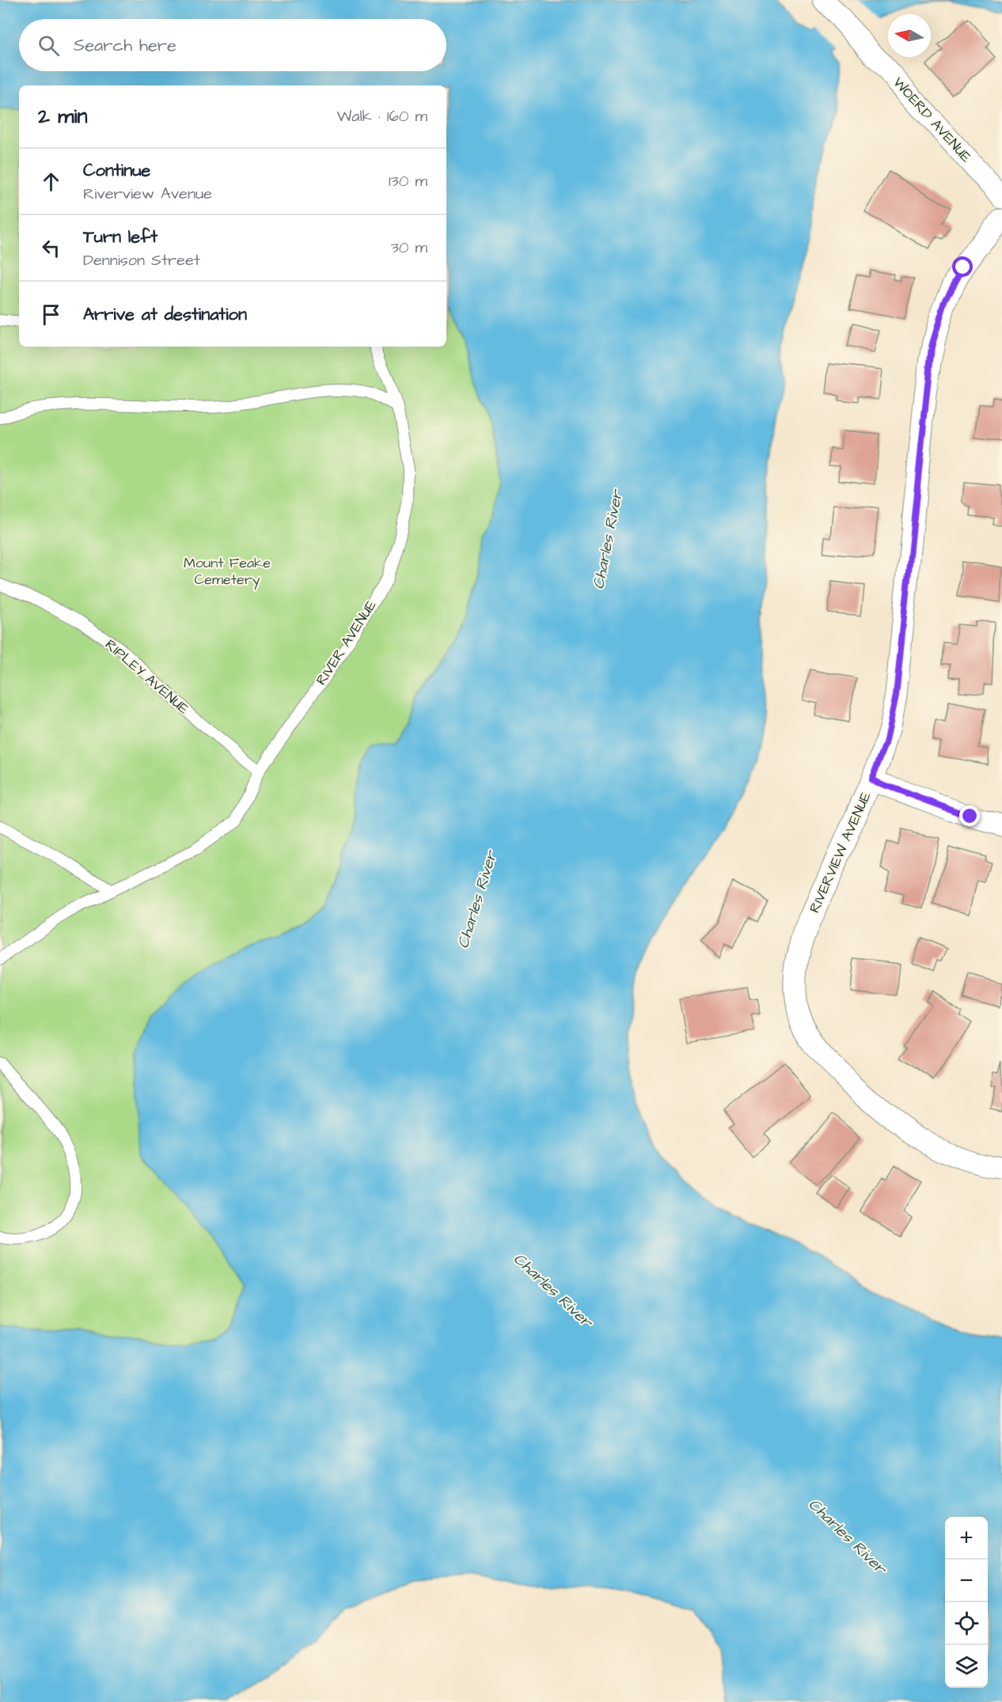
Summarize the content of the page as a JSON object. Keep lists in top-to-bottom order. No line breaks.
{"streets":{"street":["WOERD AVENUE","RIVERVIEW AVENUE"],"lane":["RIVER AVENUE","RIPLEY AVENUE"]},"crossings":[["RIVER AVENUE","RIPLEY AVENUE"]],"water":["Charles River"],"parks":["Mount Feake Cemetery"],"north":"left","page":{"search":"Search here","heading":["2 min","Walk · 160 m"],"list":[["Continue","Riverview Avenue","130 m"],["Turn left","Dennison Street","30 m"],"Arrive at destination"],"map_buttons":["+","−"]}}
